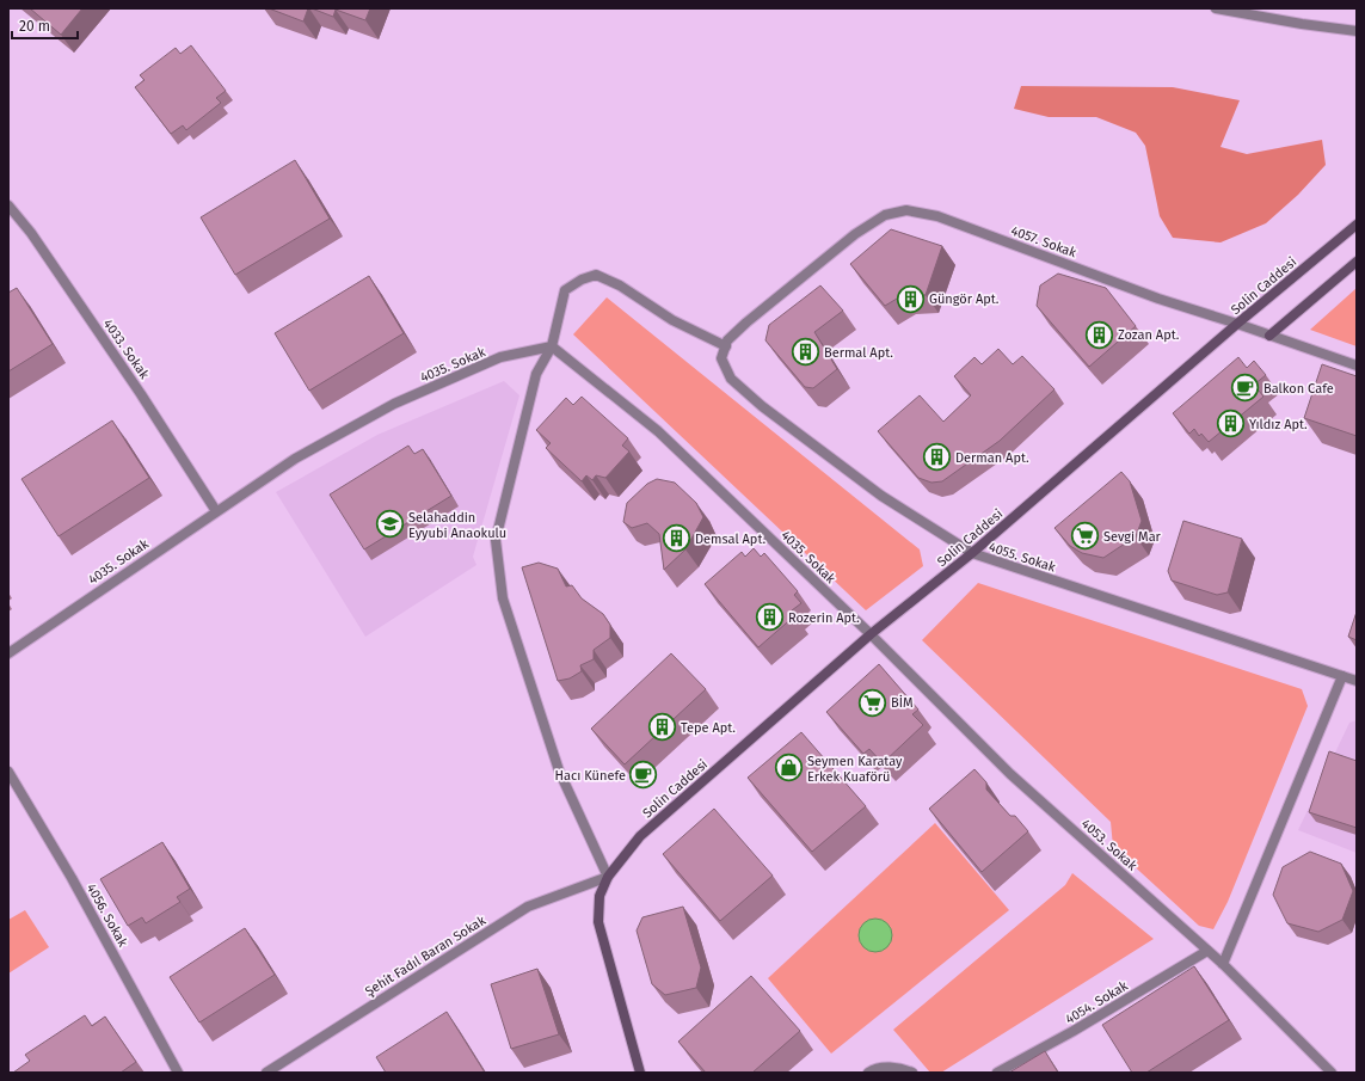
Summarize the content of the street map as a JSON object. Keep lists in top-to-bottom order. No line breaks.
{"streets":{"street":["4057. Sokak","Solin Caddesi","4033. Sokak","4035. Sokak","4055. Sokak","4053. Sokak","4056. Sokak","Şehit Fadıl Baran Sokak","4054. Sokak"]},"crossings":[["4057. Sokak","Solin Caddesi"],["4057. Sokak","4055. Sokak"],["Solin Caddesi","4035. Sokak"],["Solin Caddesi","4055. Sokak"],["Solin Caddesi","4053. Sokak"],["Solin Caddesi","Şehit Fadıl Baran Sokak"],["4033. Sokak","4035. Sokak"],["4035. Sokak","4053. Sokak"],["4053. Sokak","4054. Sokak"]],"places":{"building":["Güngör Apt.","Zozan Apt.","Bermal Apt.","Yıldız Apt.","Derman Apt.","Demsal Apt.","Rozerin Apt.","Tepe Apt."],"cafe":["Balkon Cafe","Hacı Künefe"],"school or university":["Selahaddin Eyyubi Anaokulu"],"supermarket":["Sevgi Mar","BİM"],"shop":["Seymen Karatay Erkek Kuaförü"]},"scale_bar":"20 m"}
